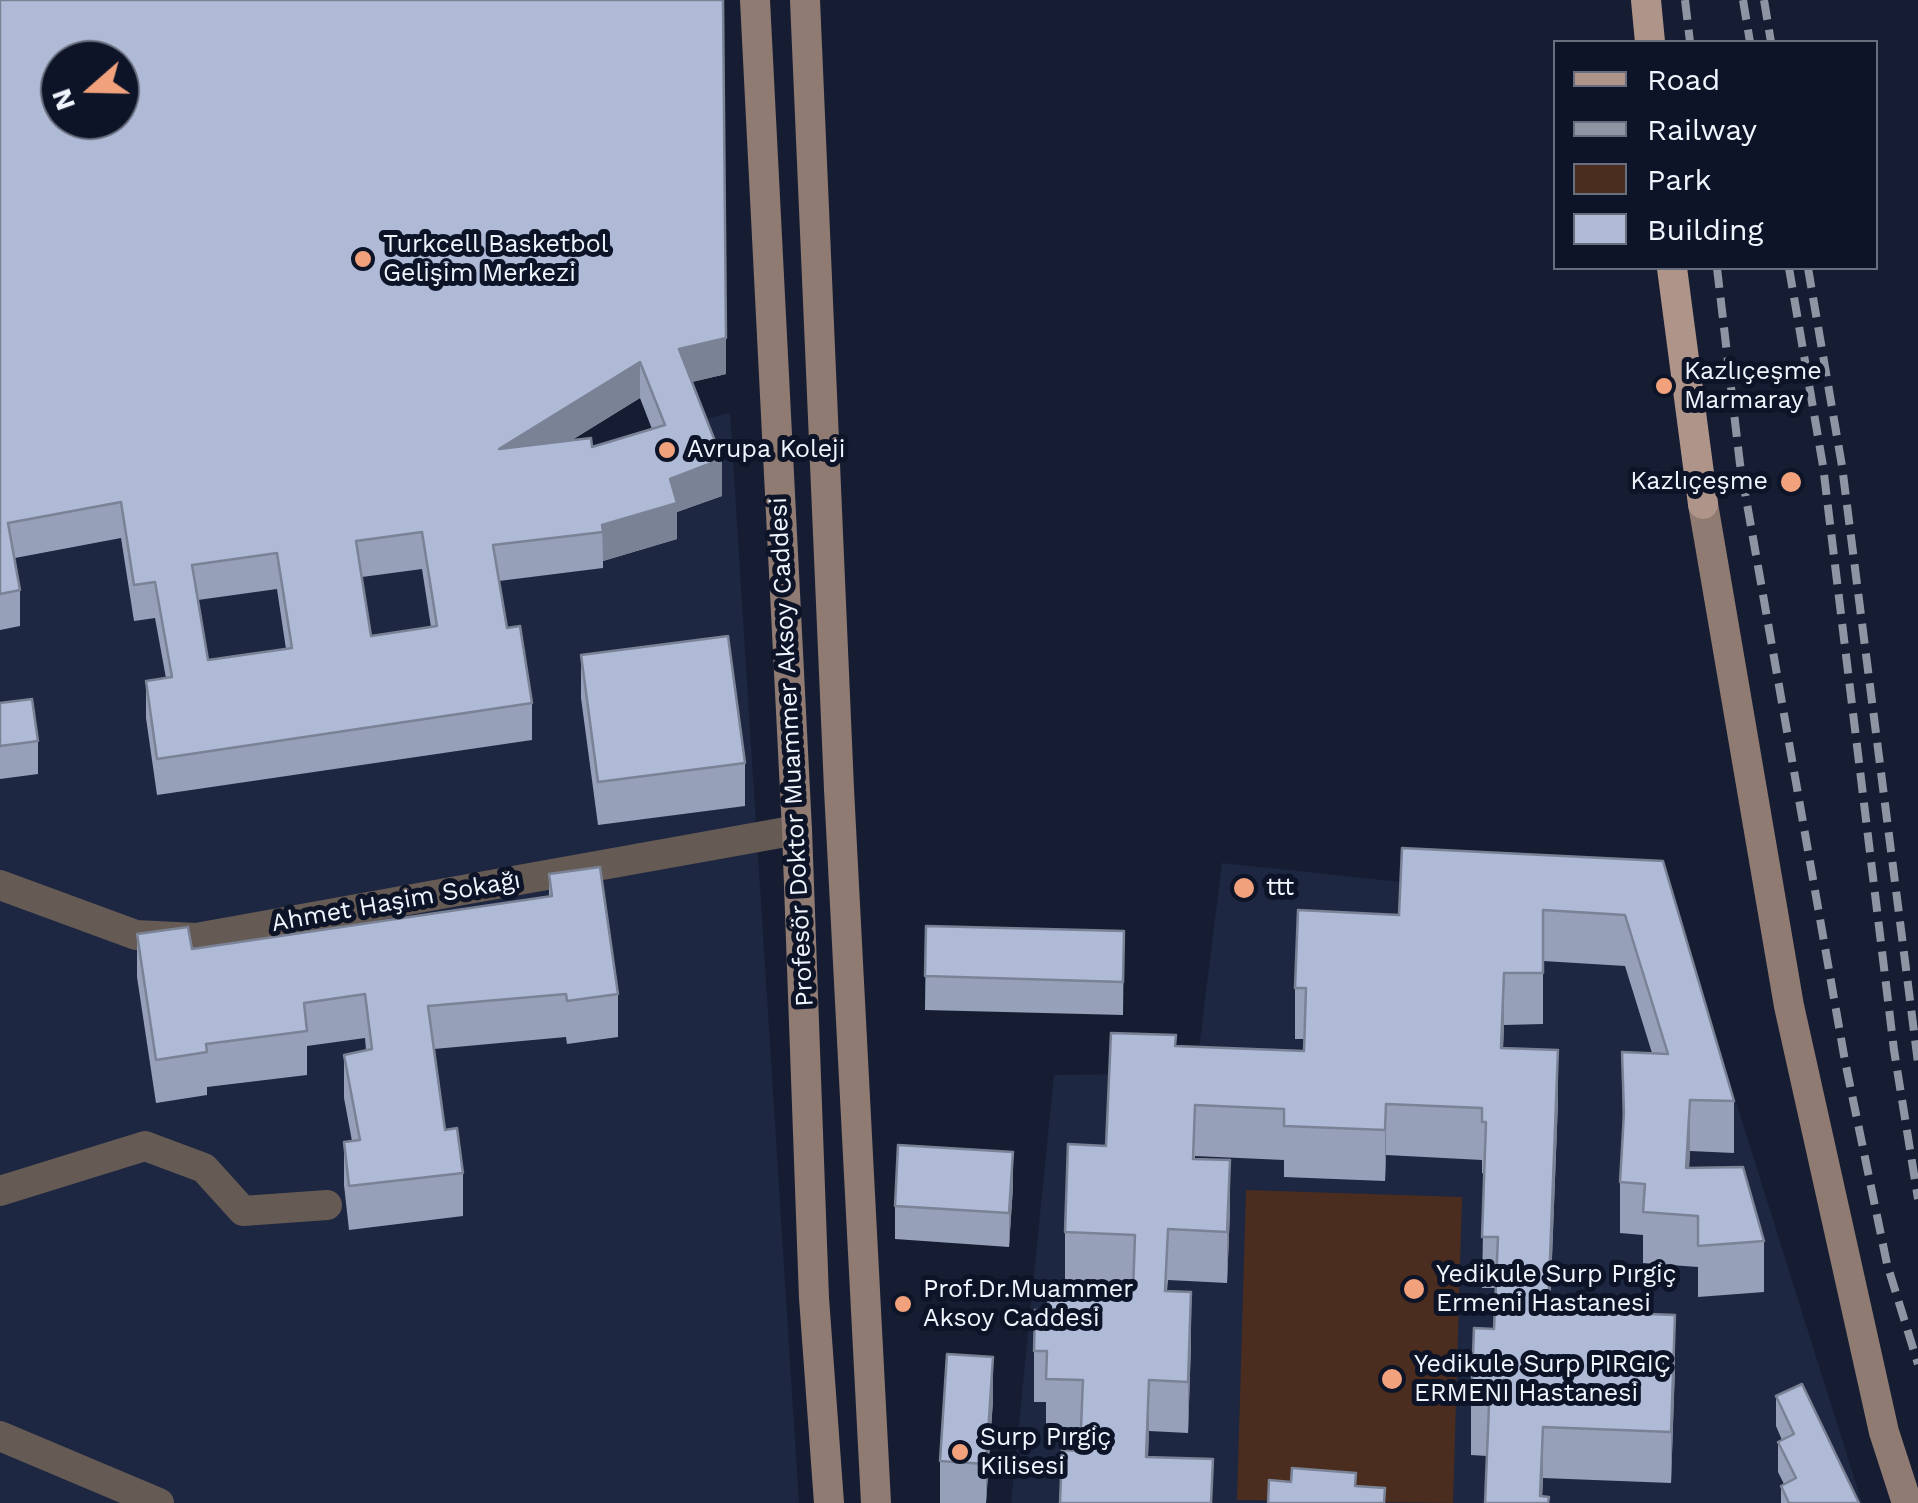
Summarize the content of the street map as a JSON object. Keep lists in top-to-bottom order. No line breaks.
{"streets":{"main road":["Profesör Doktor Muammer Aksoy Caddesi"],"street":["Ahmet Haşim Sokağı"]},"crossings":[["Profesör Doktor Muammer Aksoy Caddesi","Ahmet Haşim Sokağı"]],"places":["Turkcell Basketbol Gelişim Merkezi","Kazlıçeşme Marmaray","Avrupa Koleji","Kazlıçeşme","ttt","Yedikule Surp Pırgiç Ermeni Hastanesi","Prof.Dr.Muammer Aksoy Caddesi","Yedikule Surp PIRGIÇ ERMENI Hastanesi","Surp Pırgiç Kilisesi"],"legend":["Road","Railway","Park","Building"],"north":"left"}
